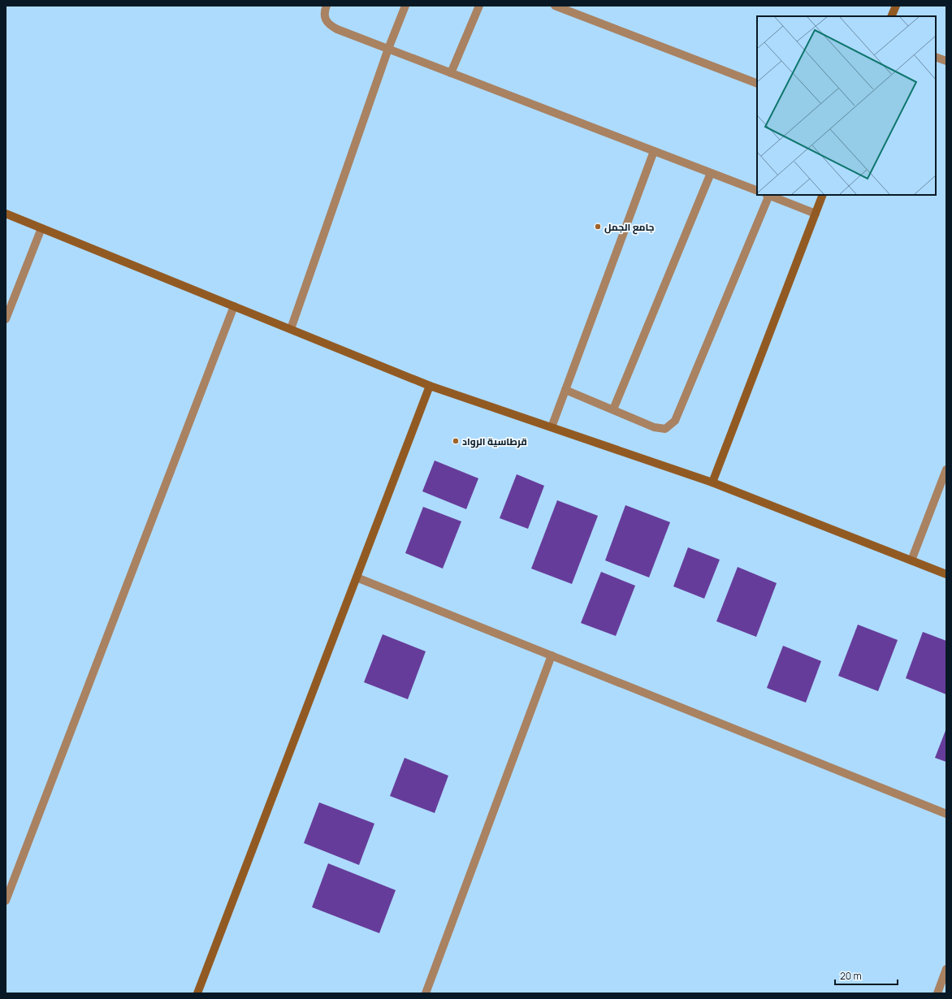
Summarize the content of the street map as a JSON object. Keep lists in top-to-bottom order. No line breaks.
{"places":["جامع الجمل","قرطاسية الرواد"],"scale_bar":"20 m"}
